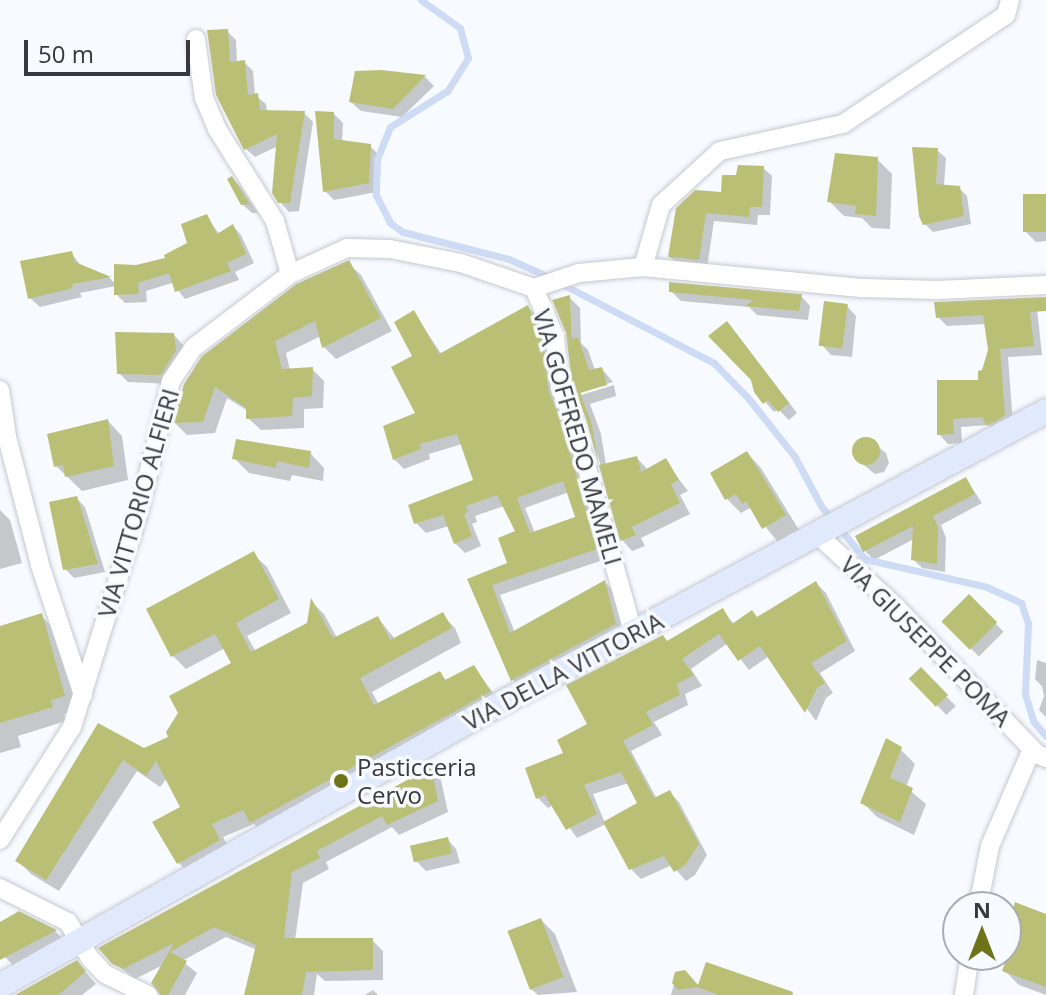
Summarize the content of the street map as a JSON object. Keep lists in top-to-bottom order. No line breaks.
{"streets":{"street":["VIA GOFFREDO MAMELI","VIA VITTORIO ALFIERI","VIA GIUSEPPE POMA","VIA DELLA VITTORIA"]},"crossings":[["VIA GOFFREDO MAMELI","VIA VITTORIO ALFIERI"],["VIA GOFFREDO MAMELI","VIA DELLA VITTORIA"],["VIA GIUSEPPE POMA","VIA DELLA VITTORIA"]],"places":["Pasticceria Cervo"],"scale_bar":"50 m","north":"top"}
